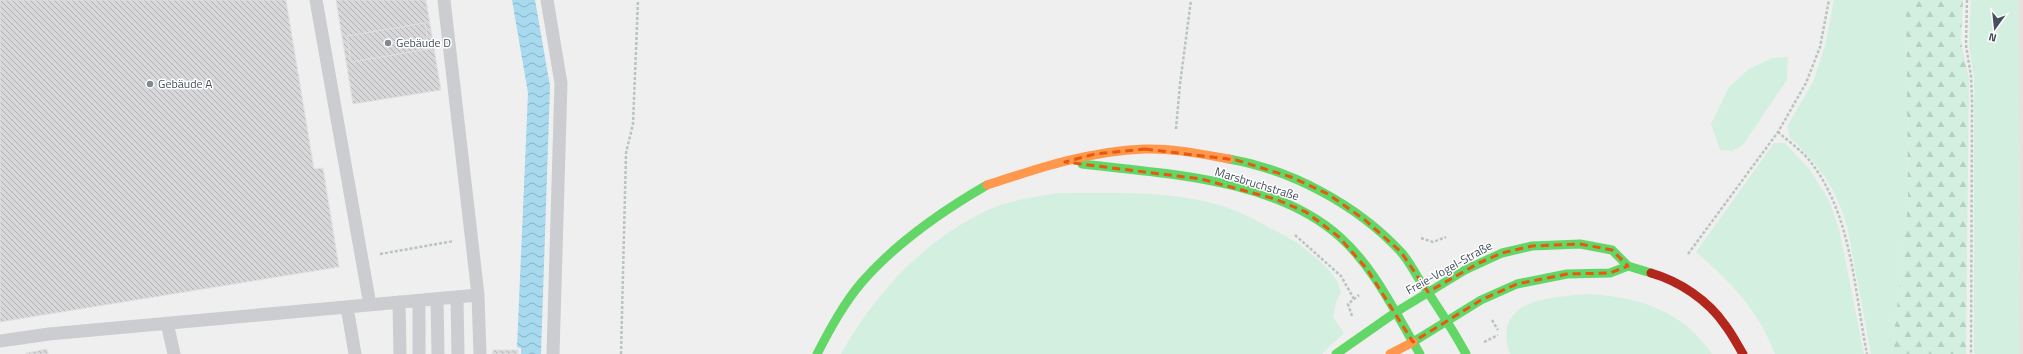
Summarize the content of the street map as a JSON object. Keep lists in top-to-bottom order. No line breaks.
{"streets":{"main road":["Marsbruchstraße","Freie-Vogel-Straße"]},"crossings":[["Marsbruchstraße","Freie-Vogel-Straße"]],"places":["Gebäude D","Gebäude A"],"north":"bottom"}
